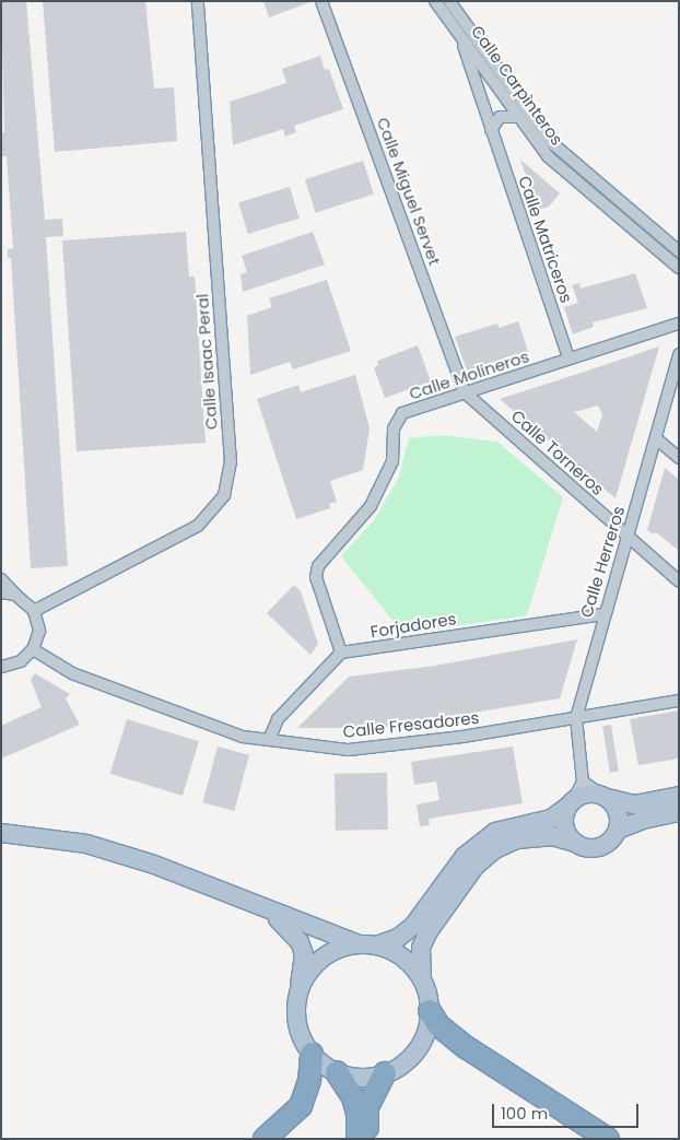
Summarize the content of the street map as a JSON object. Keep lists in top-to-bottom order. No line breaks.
{"streets":{"street":["Calle Carpìnteros","Calle Miguel Servet","Calle Matriceros","Calle Isaac Peral","Calle Molineros","Calle Torneros","Calle Herreros","Forjadores","Calle Fresadores"]},"crossings":[["Calle Carpìnteros","Calle Matriceros"],["Calle Miguel Servet","Calle Molineros"],["Calle Miguel Servet","Calle Torneros"],["Calle Matriceros","Calle Molineros"],["Calle Molineros","Calle Torneros"],["Calle Molineros","Forjadores"],["Calle Torneros","Calle Herreros"],["Calle Herreros","Forjadores"],["Calle Herreros","Calle Fresadores"]],"scale_bar":"100 m"}
